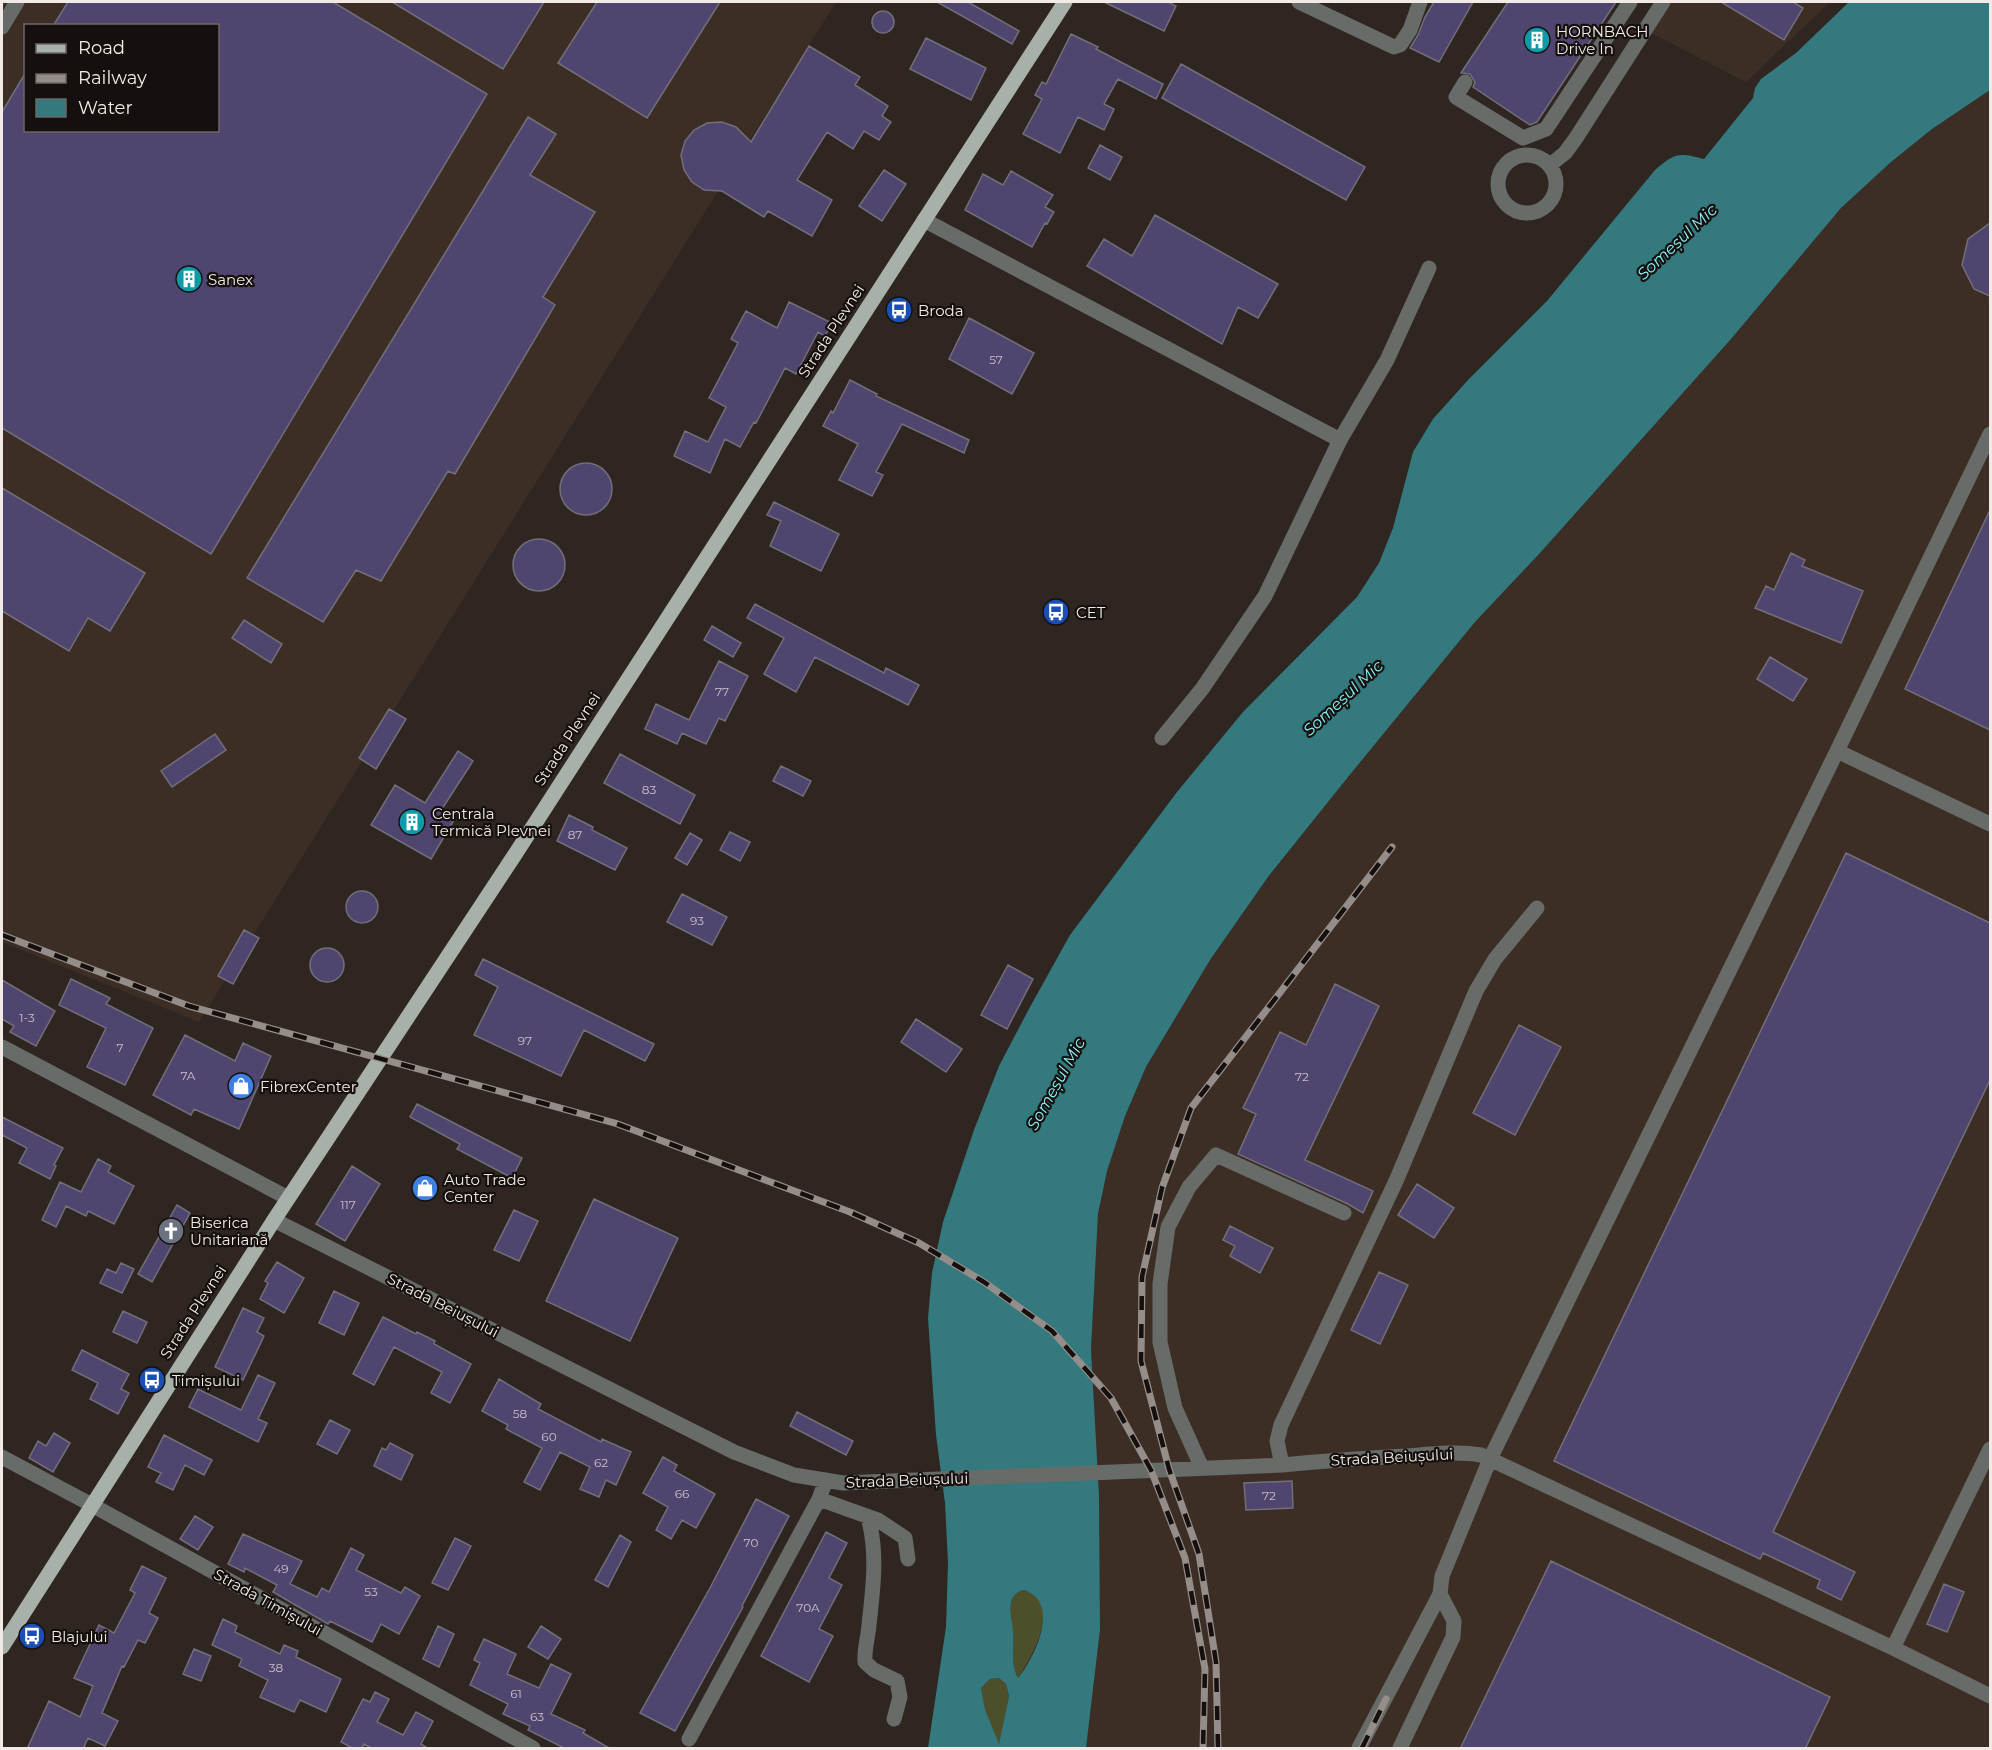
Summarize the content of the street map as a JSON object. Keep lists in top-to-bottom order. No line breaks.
{"streets":{"main road":["Strada Plevnei"],"street":["Strada Beiușului","Strada Timișului"]},"crossings":[["Strada Plevnei","Strada Beiușului"],["Strada Plevnei","Strada Timișului"]],"water":["Someșul Mic"],"places":{"building":["HORNBACH Drive In","Sanex","Centrala Termică Plevnei"],"bus stop":["Broda","CET","Timișului","Blajului"],"shop":["FibrexCenter","Auto Trade Center"],"church":["Biserica Unitariană"]},"house_numbers":["57","77","83","87","93","1-3","97","7","7A","72","117","58","60","62","66","72","70","49","53","70A","38","61","63"],"legend":["Road","Railway","Water"]}
